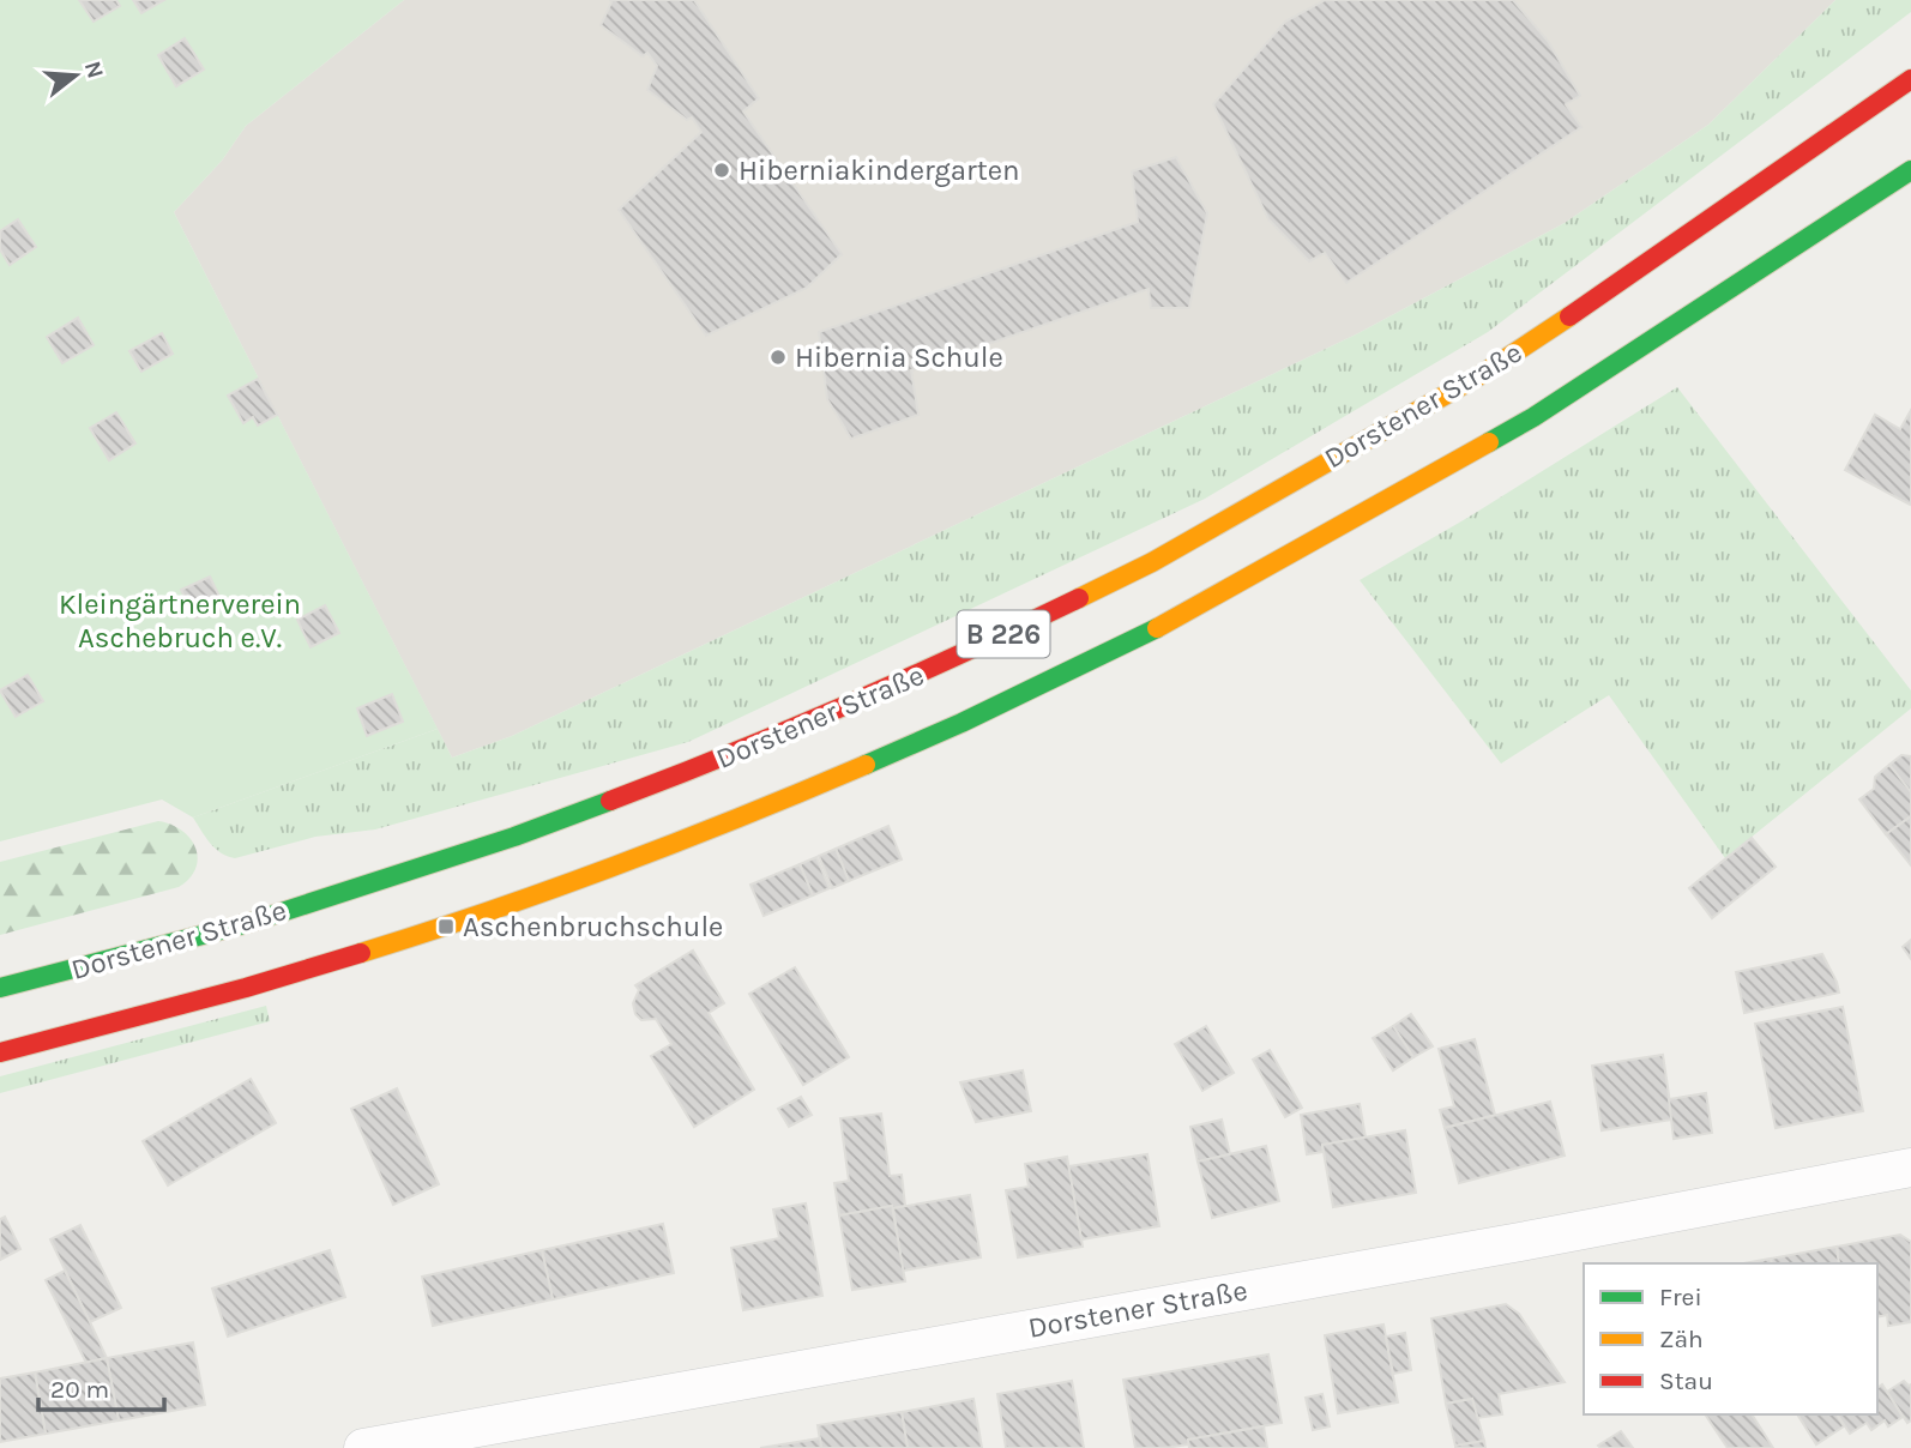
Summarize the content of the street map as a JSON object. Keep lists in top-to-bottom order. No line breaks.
{"streets":{"main road":["Dorstener Straße","B 226"]},"parks":["Kleingärtnerverein Aschebruch e.V."],"places":{"other":["Hiberniakindergarten","Hibernia Schule"],"transit":["Aschenbruchschule"]},"legend":["Frei","Zäh","Stau"],"scale_bar":"20 m","north":"right"}
